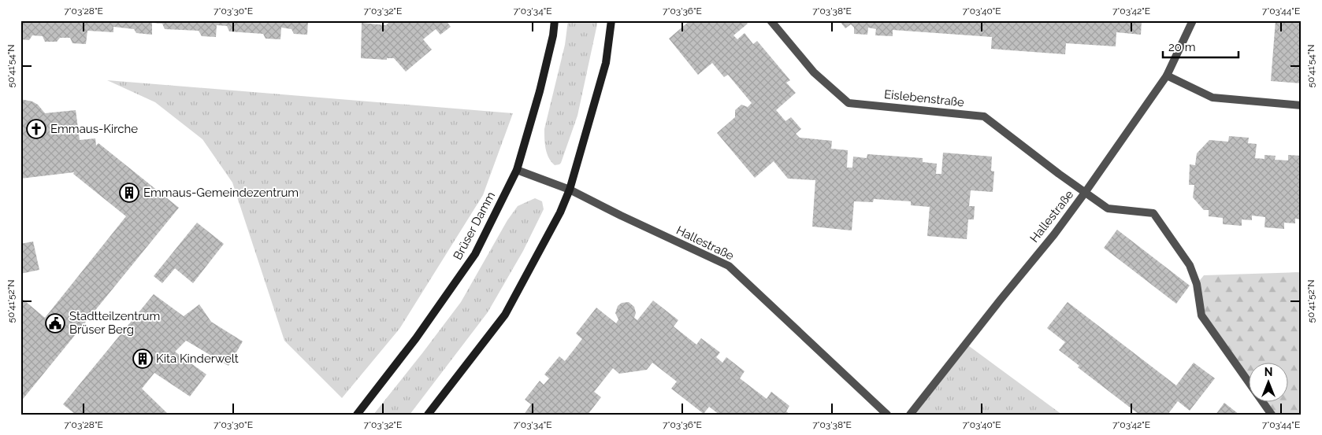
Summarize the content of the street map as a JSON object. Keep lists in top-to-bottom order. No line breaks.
{"streets":{"street":["Eislebenstraße","Hallestraße","Brüser Damm"]},"crossings":[["Eislebenstraße","Hallestraße"],["Hallestraße","Brüser Damm"]],"places":{"church":["Emmaus-Kirche"],"building":["Emmaus-Gemeindezentrum","Kita Kinderwelt"],"public building":["Stadtteilzentrum Brüser Berg"]},"scale_bar":"20 m","north":"top","coordinates":["7°03'28\"E","7°03'30\"E","7°03'32\"E","7°03'34\"E","7°03'36\"E","7°03'38\"E","7°03'40\"E","7°03'42\"E","7°03'44\"E","50°41'54\"N","50°41'52\"N"]}
